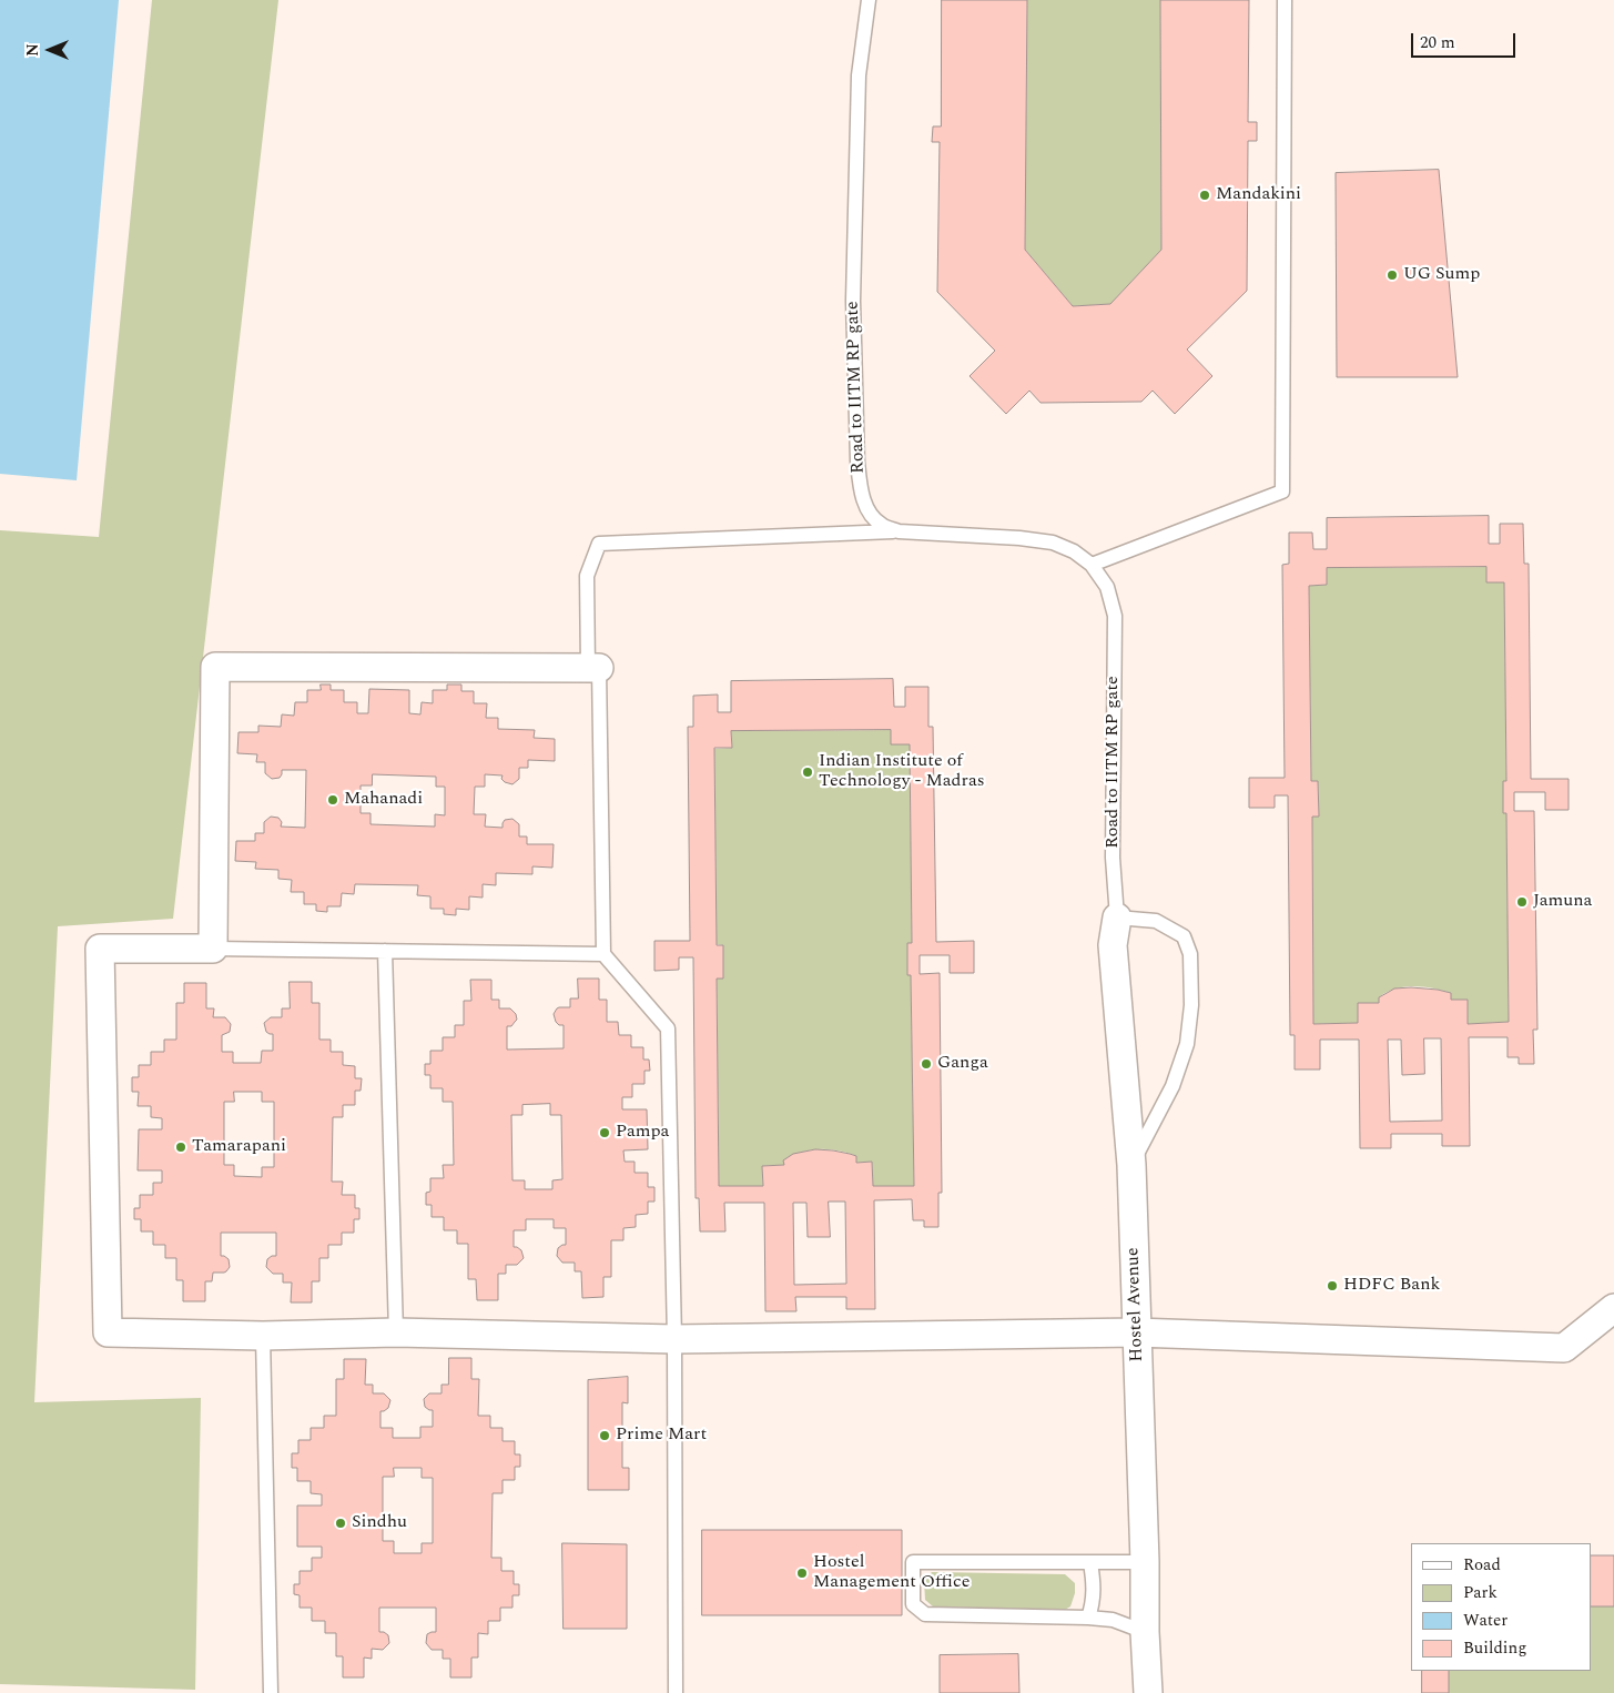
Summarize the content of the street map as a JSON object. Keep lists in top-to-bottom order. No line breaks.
{"streets":{"street":["Hostel Avenue"],"lane":["Road to IITM RP gate"]},"crossings":[["Road to IITM RP gate","Hostel Avenue"]],"places":["Mandakini","UG Sump","Indian Institute of Technology - Madras","Mahanadi","Jamuna","Ganga","Pampa","Tamarapani","HDFC Bank","Prime Mart","Sindhu","Hostel Management Office"],"legend":["Road","Park","Water","Building"],"scale_bar":"20 m","north":"left"}
